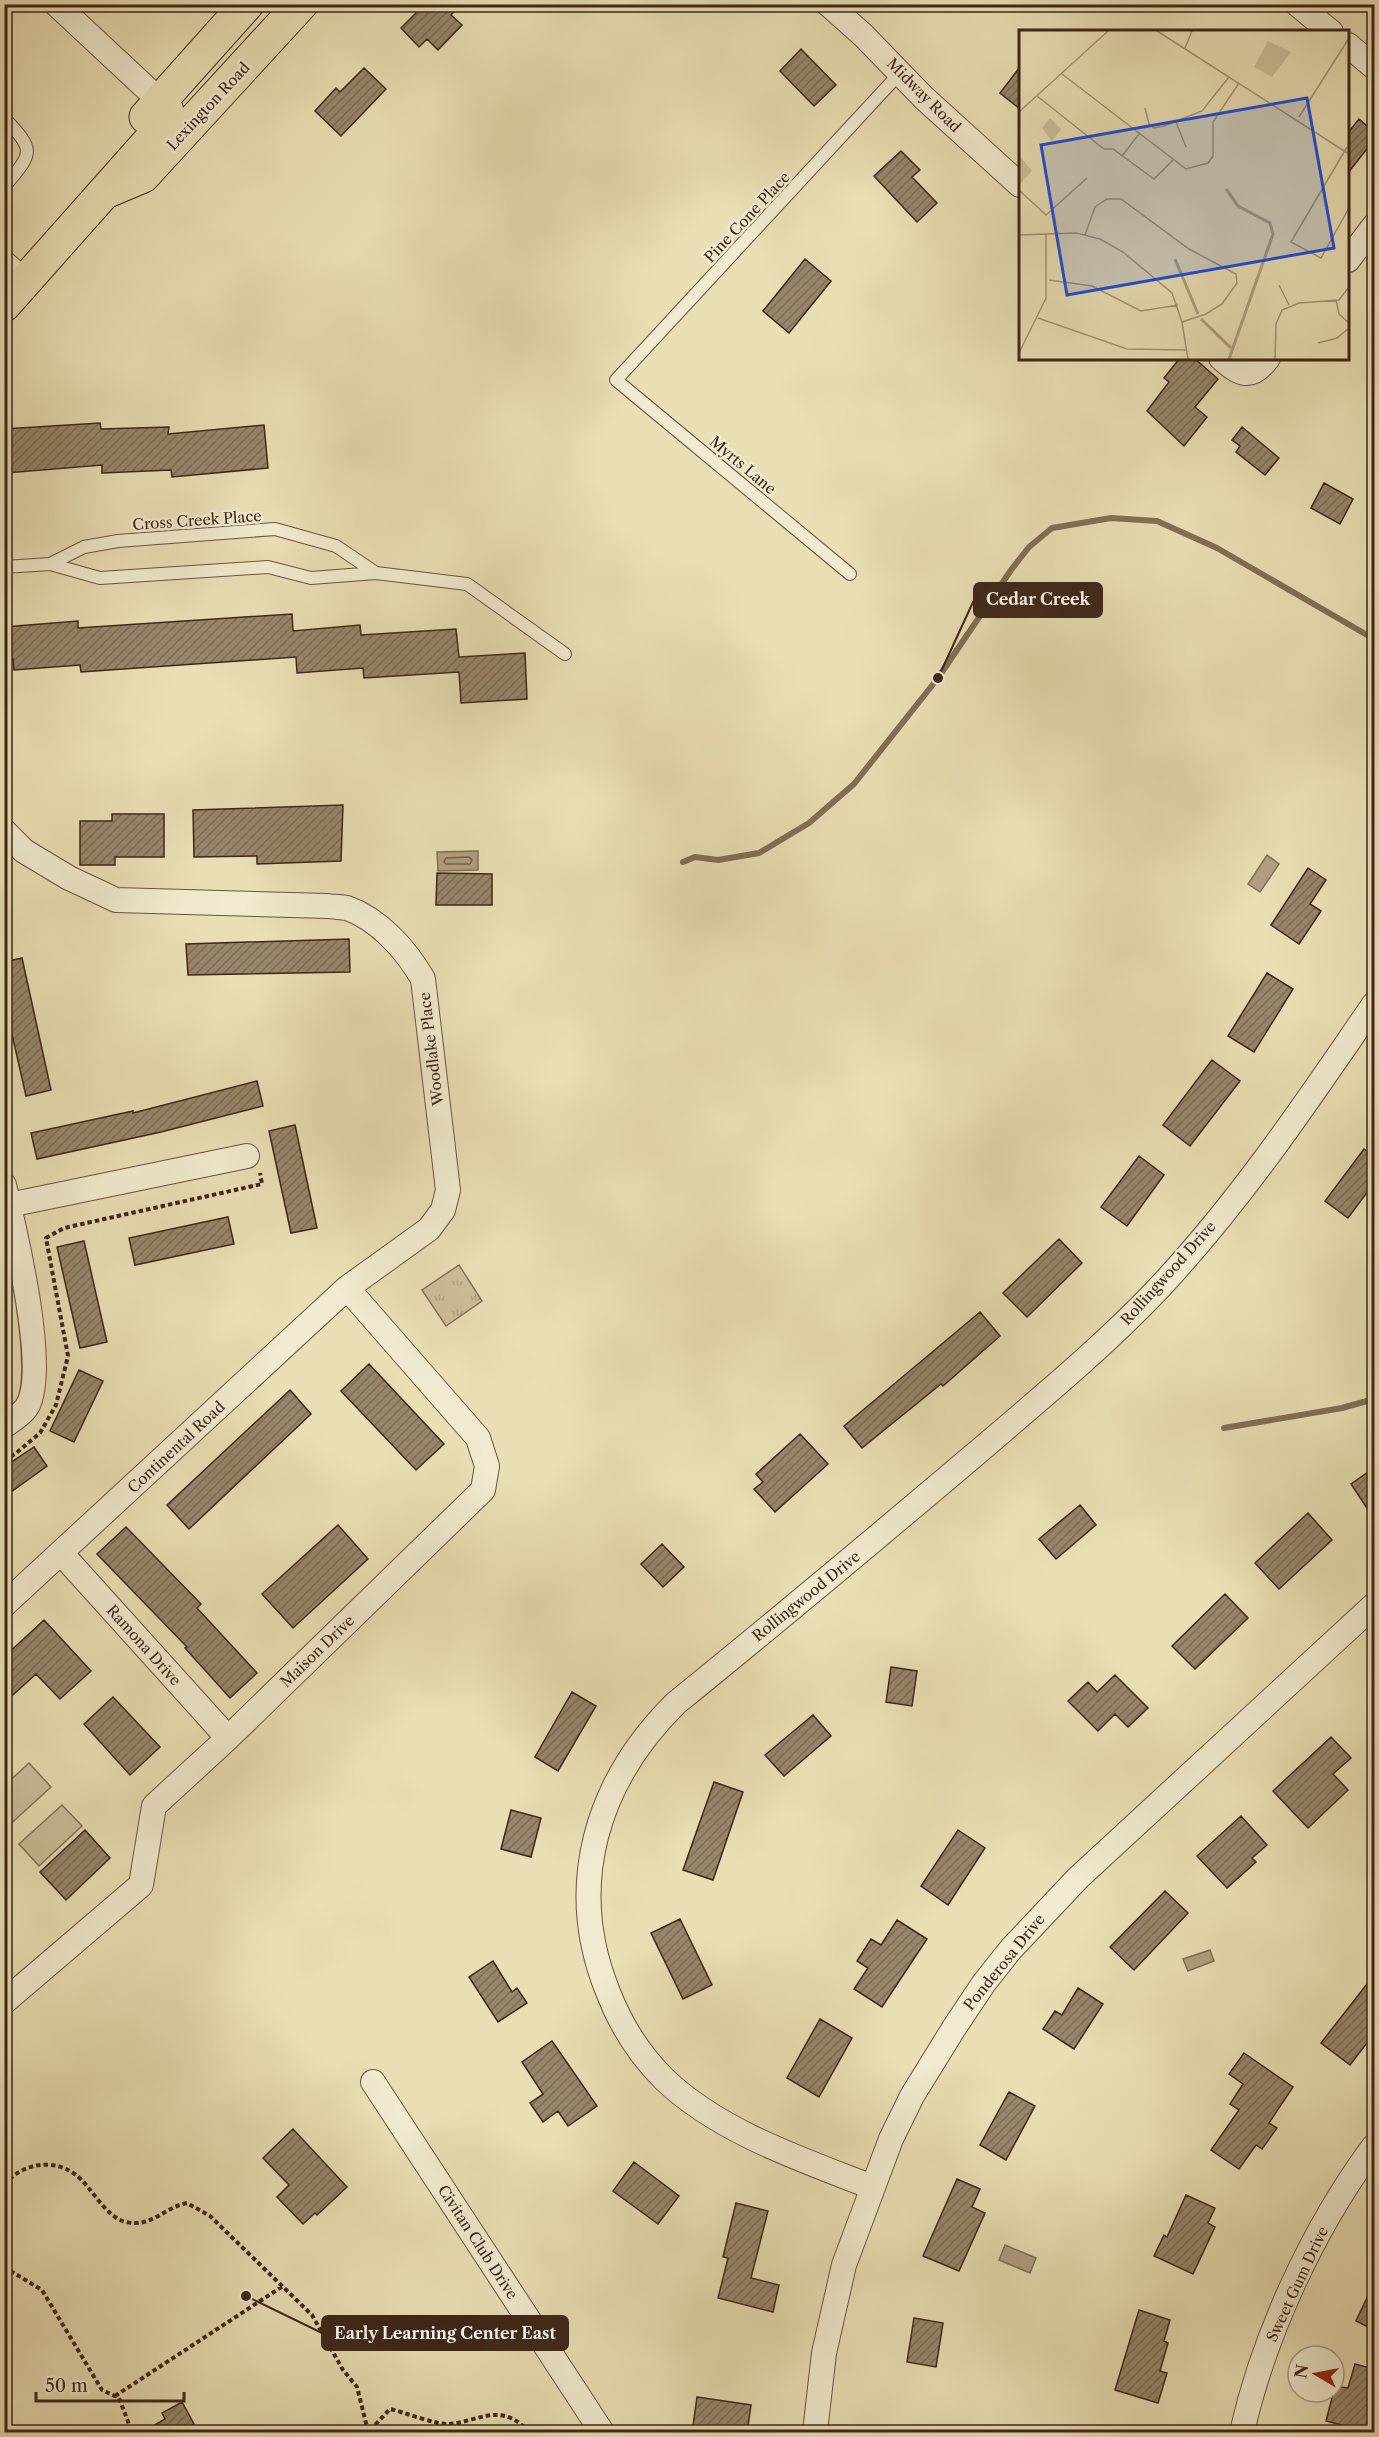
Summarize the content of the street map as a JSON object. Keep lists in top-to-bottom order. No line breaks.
{"streets":{"highway":["Lexington Road"],"street":["Midway Road","Woodlake Place","Rollingwood Drive","Continental Road","Ramona Drive","Maison Drive","Ponderosa Drive","Civitan Club Drive","Sweet Gum Drive"],"lane":["Pine Cone Place","Myrts Lane","Cross Creek Place"]},"crossings":[["Midway Road","Pine Cone Place"],["Pine Cone Place","Myrts Lane"],["Woodlake Place","Continental Road"],["Woodlake Place","Maison Drive"],["Rollingwood Drive","Ponderosa Drive"],["Continental Road","Ramona Drive"],["Continental Road","Maison Drive"],["Ramona Drive","Maison Drive"]],"places":["Cedar Creek","Early Learning Center East"],"scale_bar":"50 m","north":"left"}
